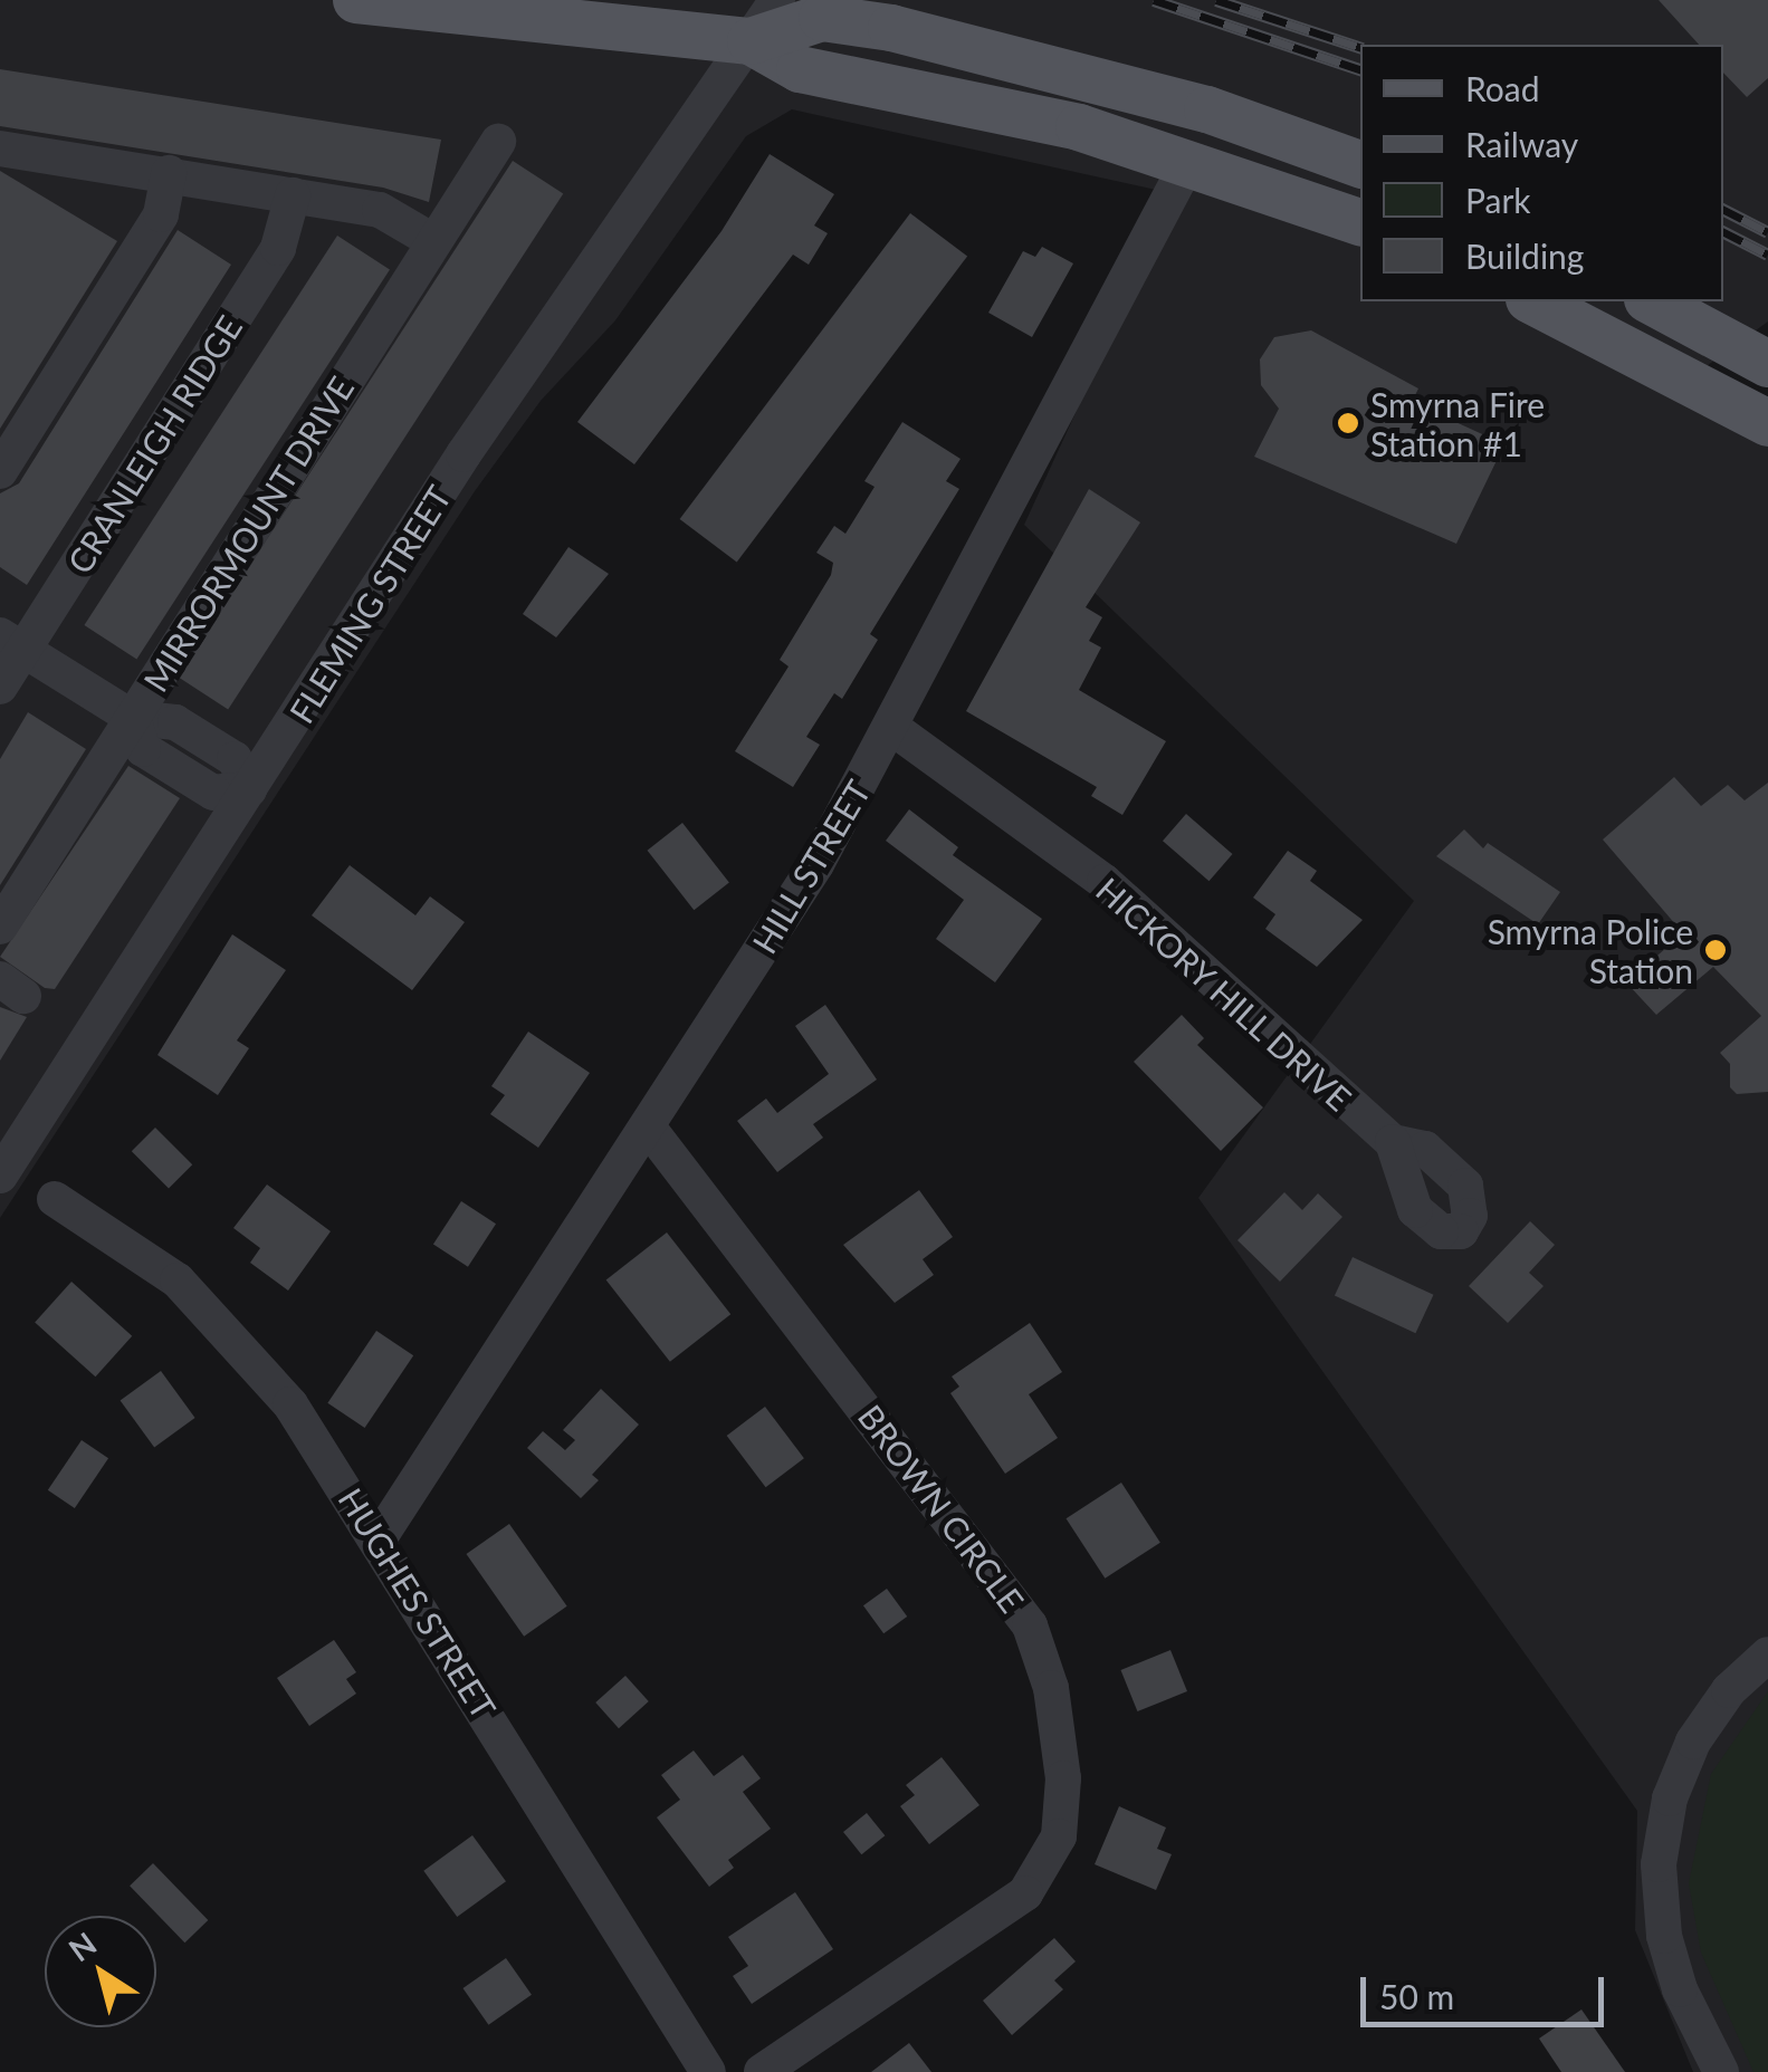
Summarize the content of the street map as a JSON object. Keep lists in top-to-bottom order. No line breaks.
{"streets":{"street":["CRANLEIGH RIDGE","MIRRORMOUNT DRIVE","FLEMING STREET","HILL STREET","HICKORY HILL DRIVE","BROWN CIRCLE","HUGHES STREET"]},"crossings":[["HILL STREET","HICKORY HILL DRIVE"],["HILL STREET","BROWN CIRCLE"],["HILL STREET","HUGHES STREET"]],"places":["Smyrna Fire Station #1","Smyrna Police Station"],"legend":["Road","Railway","Park","Building"],"scale_bar":"50 m","north":"top left"}
